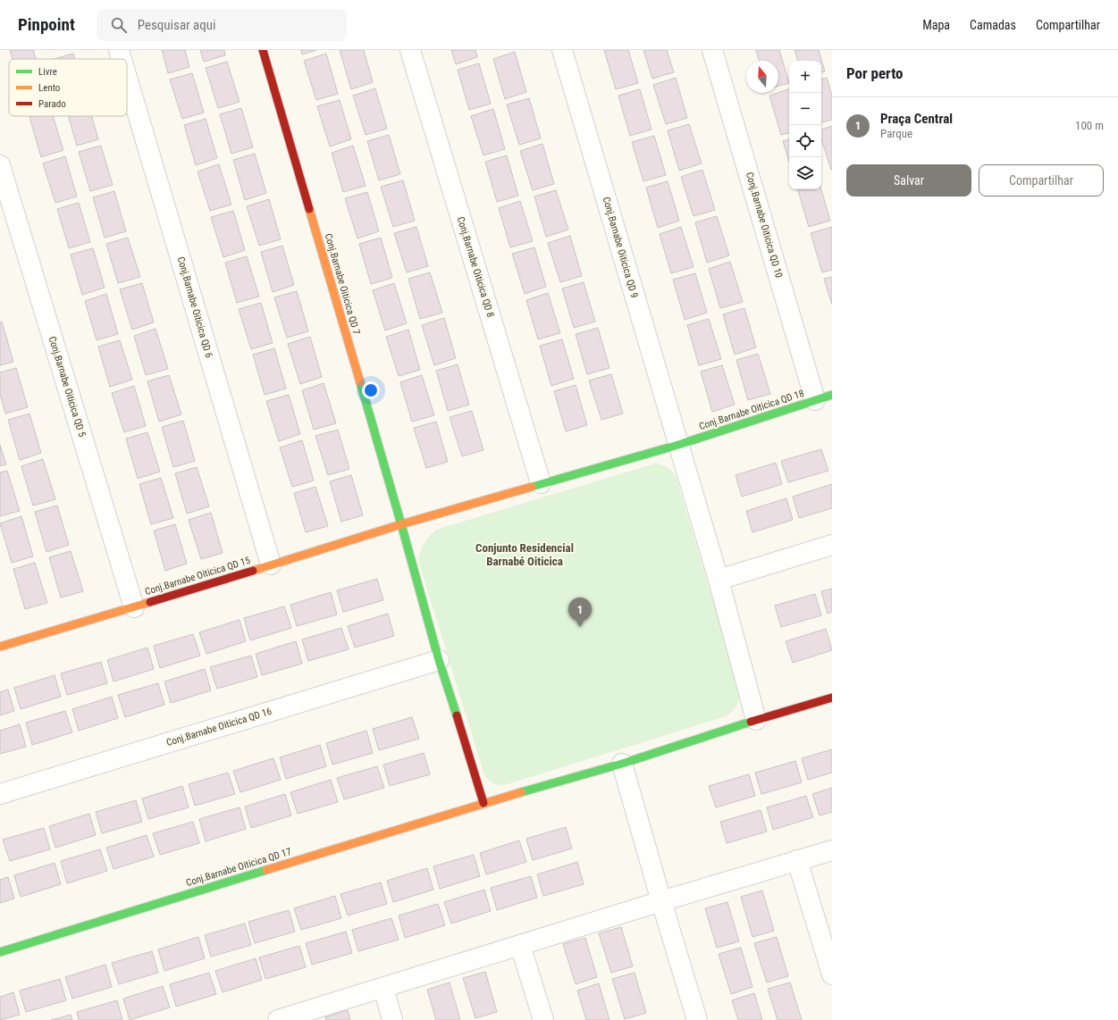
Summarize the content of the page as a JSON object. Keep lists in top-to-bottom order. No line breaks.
{"streets":{"street":["Conj.Barnabe Oiticica QD 10","Conj.Barnabe Oiticica QD 9","Conj.Barnabe Oiticica QD 8","Conj.Barnabe Oiticica QD 7","Conj.Barnabe Oiticica QD 6","Conj.Barnabe Oiticica QD 5","Conj.Barnabe Oiticica QD 18","Conj.Barnabe Oiticica QD 15","Conj.Barnabe Oiticica QD 16","Conj.Barnabe Oiticica QD 17"]},"crossings":[["Conj.Barnabe Oiticica QD 10","Conj.Barnabe Oiticica QD 18"],["Conj.Barnabe Oiticica QD 9","Conj.Barnabe Oiticica QD 18"],["Conj.Barnabe Oiticica QD 9","Conj.Barnabe Oiticica QD 17"],["Conj.Barnabe Oiticica QD 8","Conj.Barnabe Oiticica QD 18"],["Conj.Barnabe Oiticica QD 8","Conj.Barnabe Oiticica QD 15"],["Conj.Barnabe Oiticica QD 7","Conj.Barnabe Oiticica QD 15"],["Conj.Barnabe Oiticica QD 7","Conj.Barnabe Oiticica QD 16"],["Conj.Barnabe Oiticica QD 7","Conj.Barnabe Oiticica QD 17"],["Conj.Barnabe Oiticica QD 6","Conj.Barnabe Oiticica QD 15"],["Conj.Barnabe Oiticica QD 5","Conj.Barnabe Oiticica QD 15"],["Conj.Barnabe Oiticica QD 18","Conj.Barnabe Oiticica QD 15"]],"districts":["Conjunto Residencial Barnabé Oiticica"],"legend":["Livre","Lento","Parado"],"north":"top","page":{"header":"Pinpoint","search":"Pesquisar aqui","nav":["Mapa","Camadas","Compartilhar"],"heading":"Por perto","map_buttons":["+","−"],"list":[{"mark":"1","name":"Praça Central","note":"Parque","value":"100 m"}],"buttons":["Salvar","Compartilhar"],"pins":"1"}}
